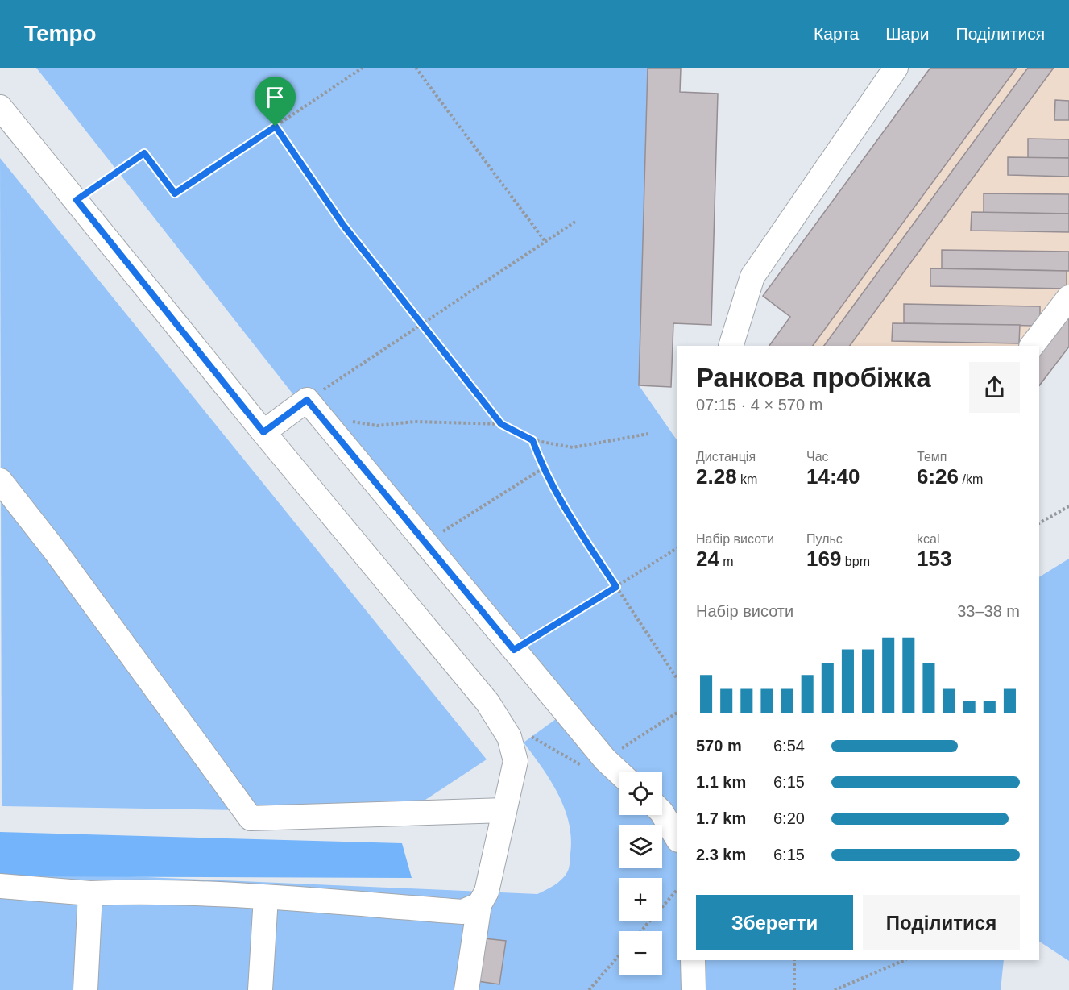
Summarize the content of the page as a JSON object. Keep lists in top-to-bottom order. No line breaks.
{"page":{"header":"Tempo","nav":["Карта","Шари","Поділитися"],"heading":["Ранкова пробіжка","07:15 · 4 × 570 m"],"stats":[["Дистанція","2.28 km"],["Час","14:40"],["Темп","6:26 /km"],["Набір висоти","24 m"],["Пульс","169 bpm"],["kcal","153"]],"chart":["Набір висоти","33–38 m"],"list":[{"name":"570 m","note":"6:54"},{"name":"1.1 km","note":"6:15"},{"name":"1.7 km","note":"6:20"},{"name":"2.3 km","note":"6:15"}],"map_buttons":["+","−"],"buttons":["Зберегти","Поділитися"]}}
